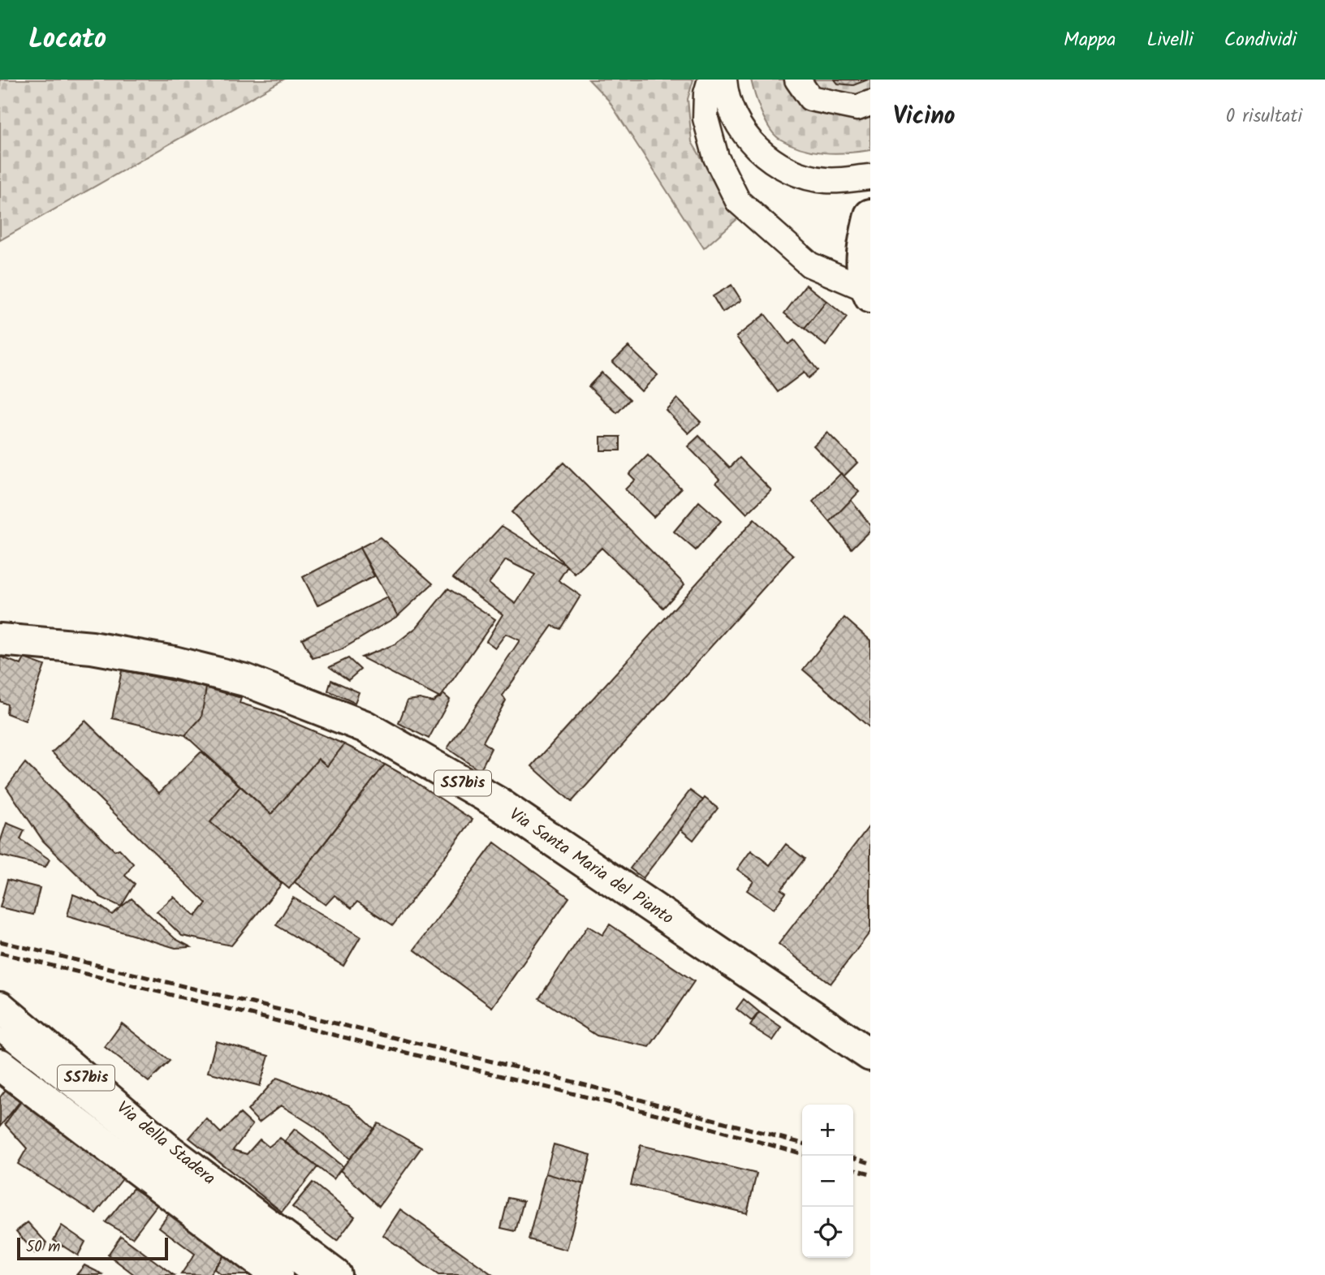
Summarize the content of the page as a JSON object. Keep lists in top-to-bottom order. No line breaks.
{"streets":{"main road":["SS7bis","Via Santa Maria del Pianto","Via della Stadera"]},"scale_bar":"50 m","page":{"header":"Locato","nav":["Mappa","Livelli","Condividi"],"heading":["Vicino","0 risultati"],"map_buttons":["+","−"],"scale":"50 m"}}
